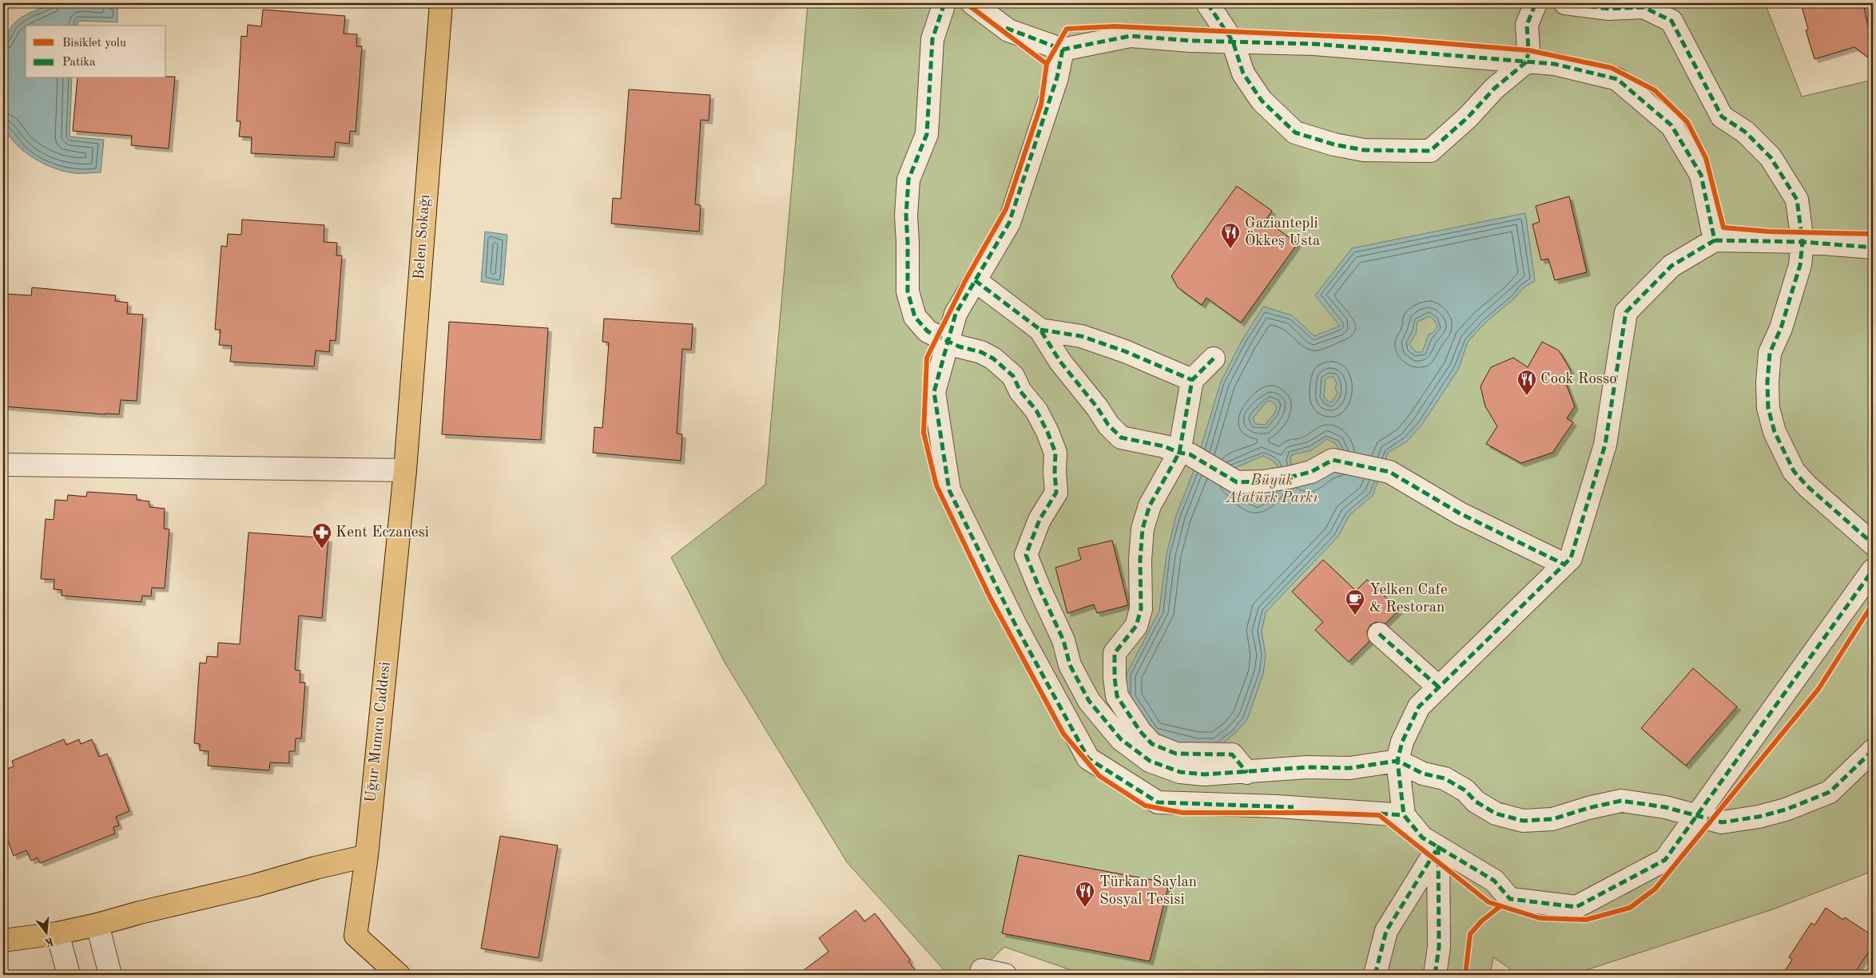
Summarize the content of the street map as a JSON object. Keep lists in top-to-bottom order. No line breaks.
{"streets":{"main road":["Belen Sokağı","Uğur Mumcu Caddesi"]},"crossings":[["Belen Sokağı","Uğur Mumcu Caddesi"]],"parks":["Büyük Atatürk Parkı"],"places":{"restaurant":["Gaziantepli Ökkeş Usta","Cook Rosso","Türkan Saylan Sosyal Tesisi"],"pharmacy":["Kent Eczanesi"],"cafe":["Yelken Cafe & Restoran"]},"legend":["Bisiklet yolu","Patika"],"north":"bottom"}
